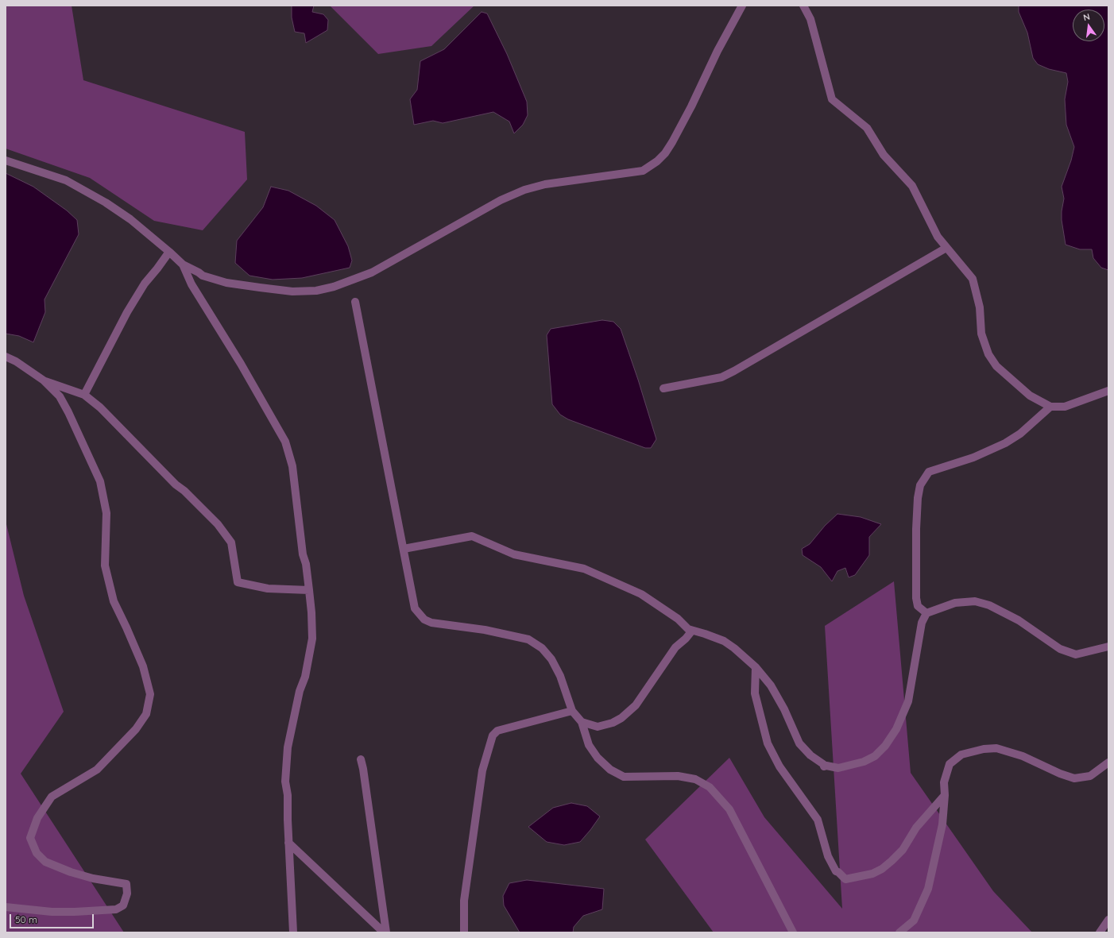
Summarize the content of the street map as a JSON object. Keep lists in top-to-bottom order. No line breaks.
{"scale_bar":"50 m","north":"top"}
